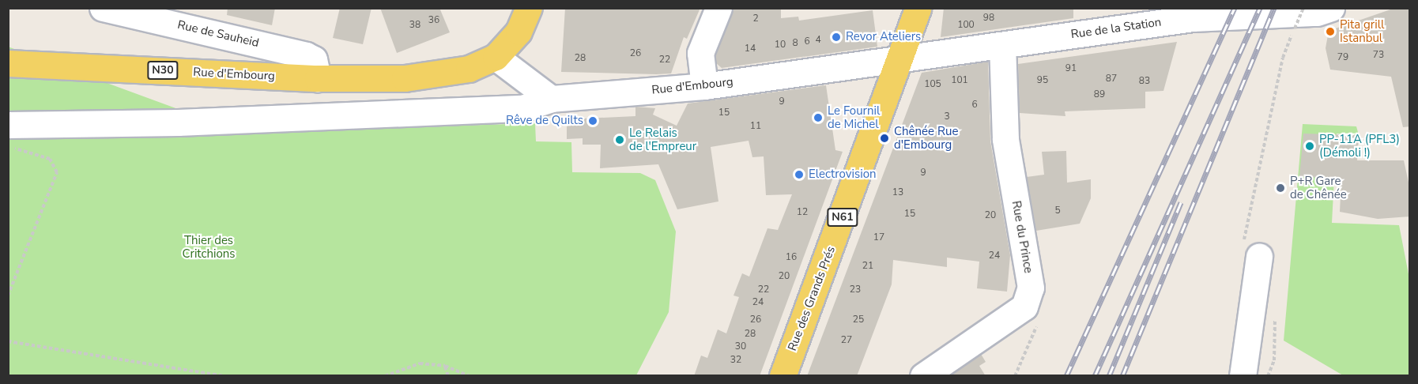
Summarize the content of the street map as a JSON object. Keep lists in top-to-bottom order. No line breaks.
{"streets":{"main road":["N30","Rue d'Embourg","N61","Rue des Grands Prés"],"street":["Rue de la Station","Rue de Sauheid","Rue du Prince"]},"crossings":[["Rue de la Station","Rue d'Embourg"],["Rue de la Station","Rue du Prince"],["Rue de la Station","Rue des Grands Prés"],["Rue de Sauheid","N30"],["Rue de Sauheid","Rue d'Embourg"],["N30","Rue d'Embourg"],["Rue d'Embourg","Rue des Grands Prés"]],"parks":["Thier des Critchions"],"places":["Pita grill Istanbul","Revor Ateliers","Le Fournil de Michel","Rêve de Quilts","Chênée Rue d'Embourg","Le Relais de l'Empreur","PP-11A (PFL3) (Démoli !)","Electrovision","P+R Gare de Chênée"],"house_numbers":["98","2","36","38","100","4","6","8","10","14","26","73","79","28","22","91","87","101","95","83","105","89","9","6","15","3","11","9","13","5","12","15","20","17","24","16","21","20","22","23","24","26","25","28","27","30","32"]}
